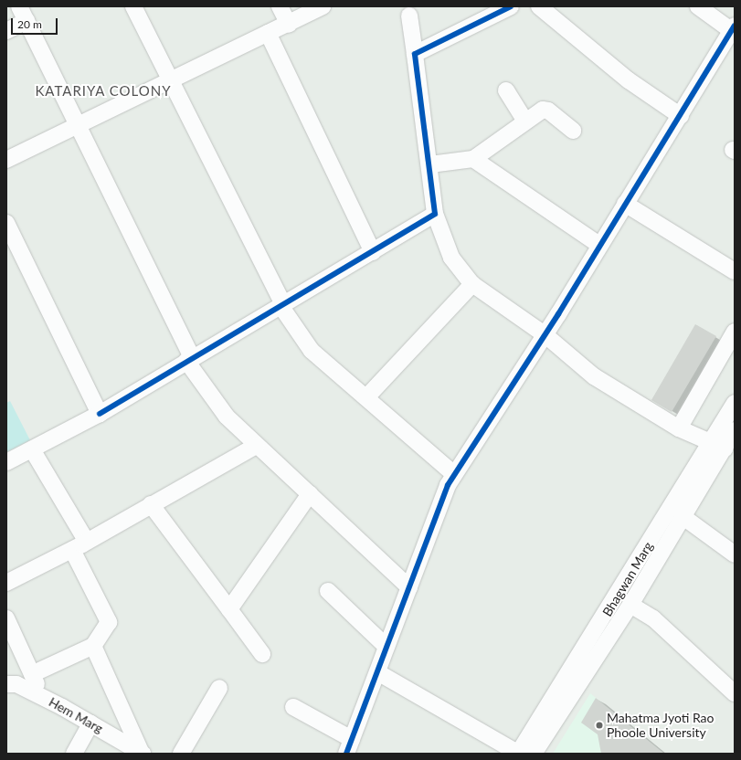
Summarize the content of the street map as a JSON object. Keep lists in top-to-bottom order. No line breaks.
{"streets":{"street":["Bhagwan Marg","Hem Marg"]},"districts":["KATARIYA COLONY"],"places":["Mahatma Jyoti Rao Phoole University"],"scale_bar":"20 m"}
